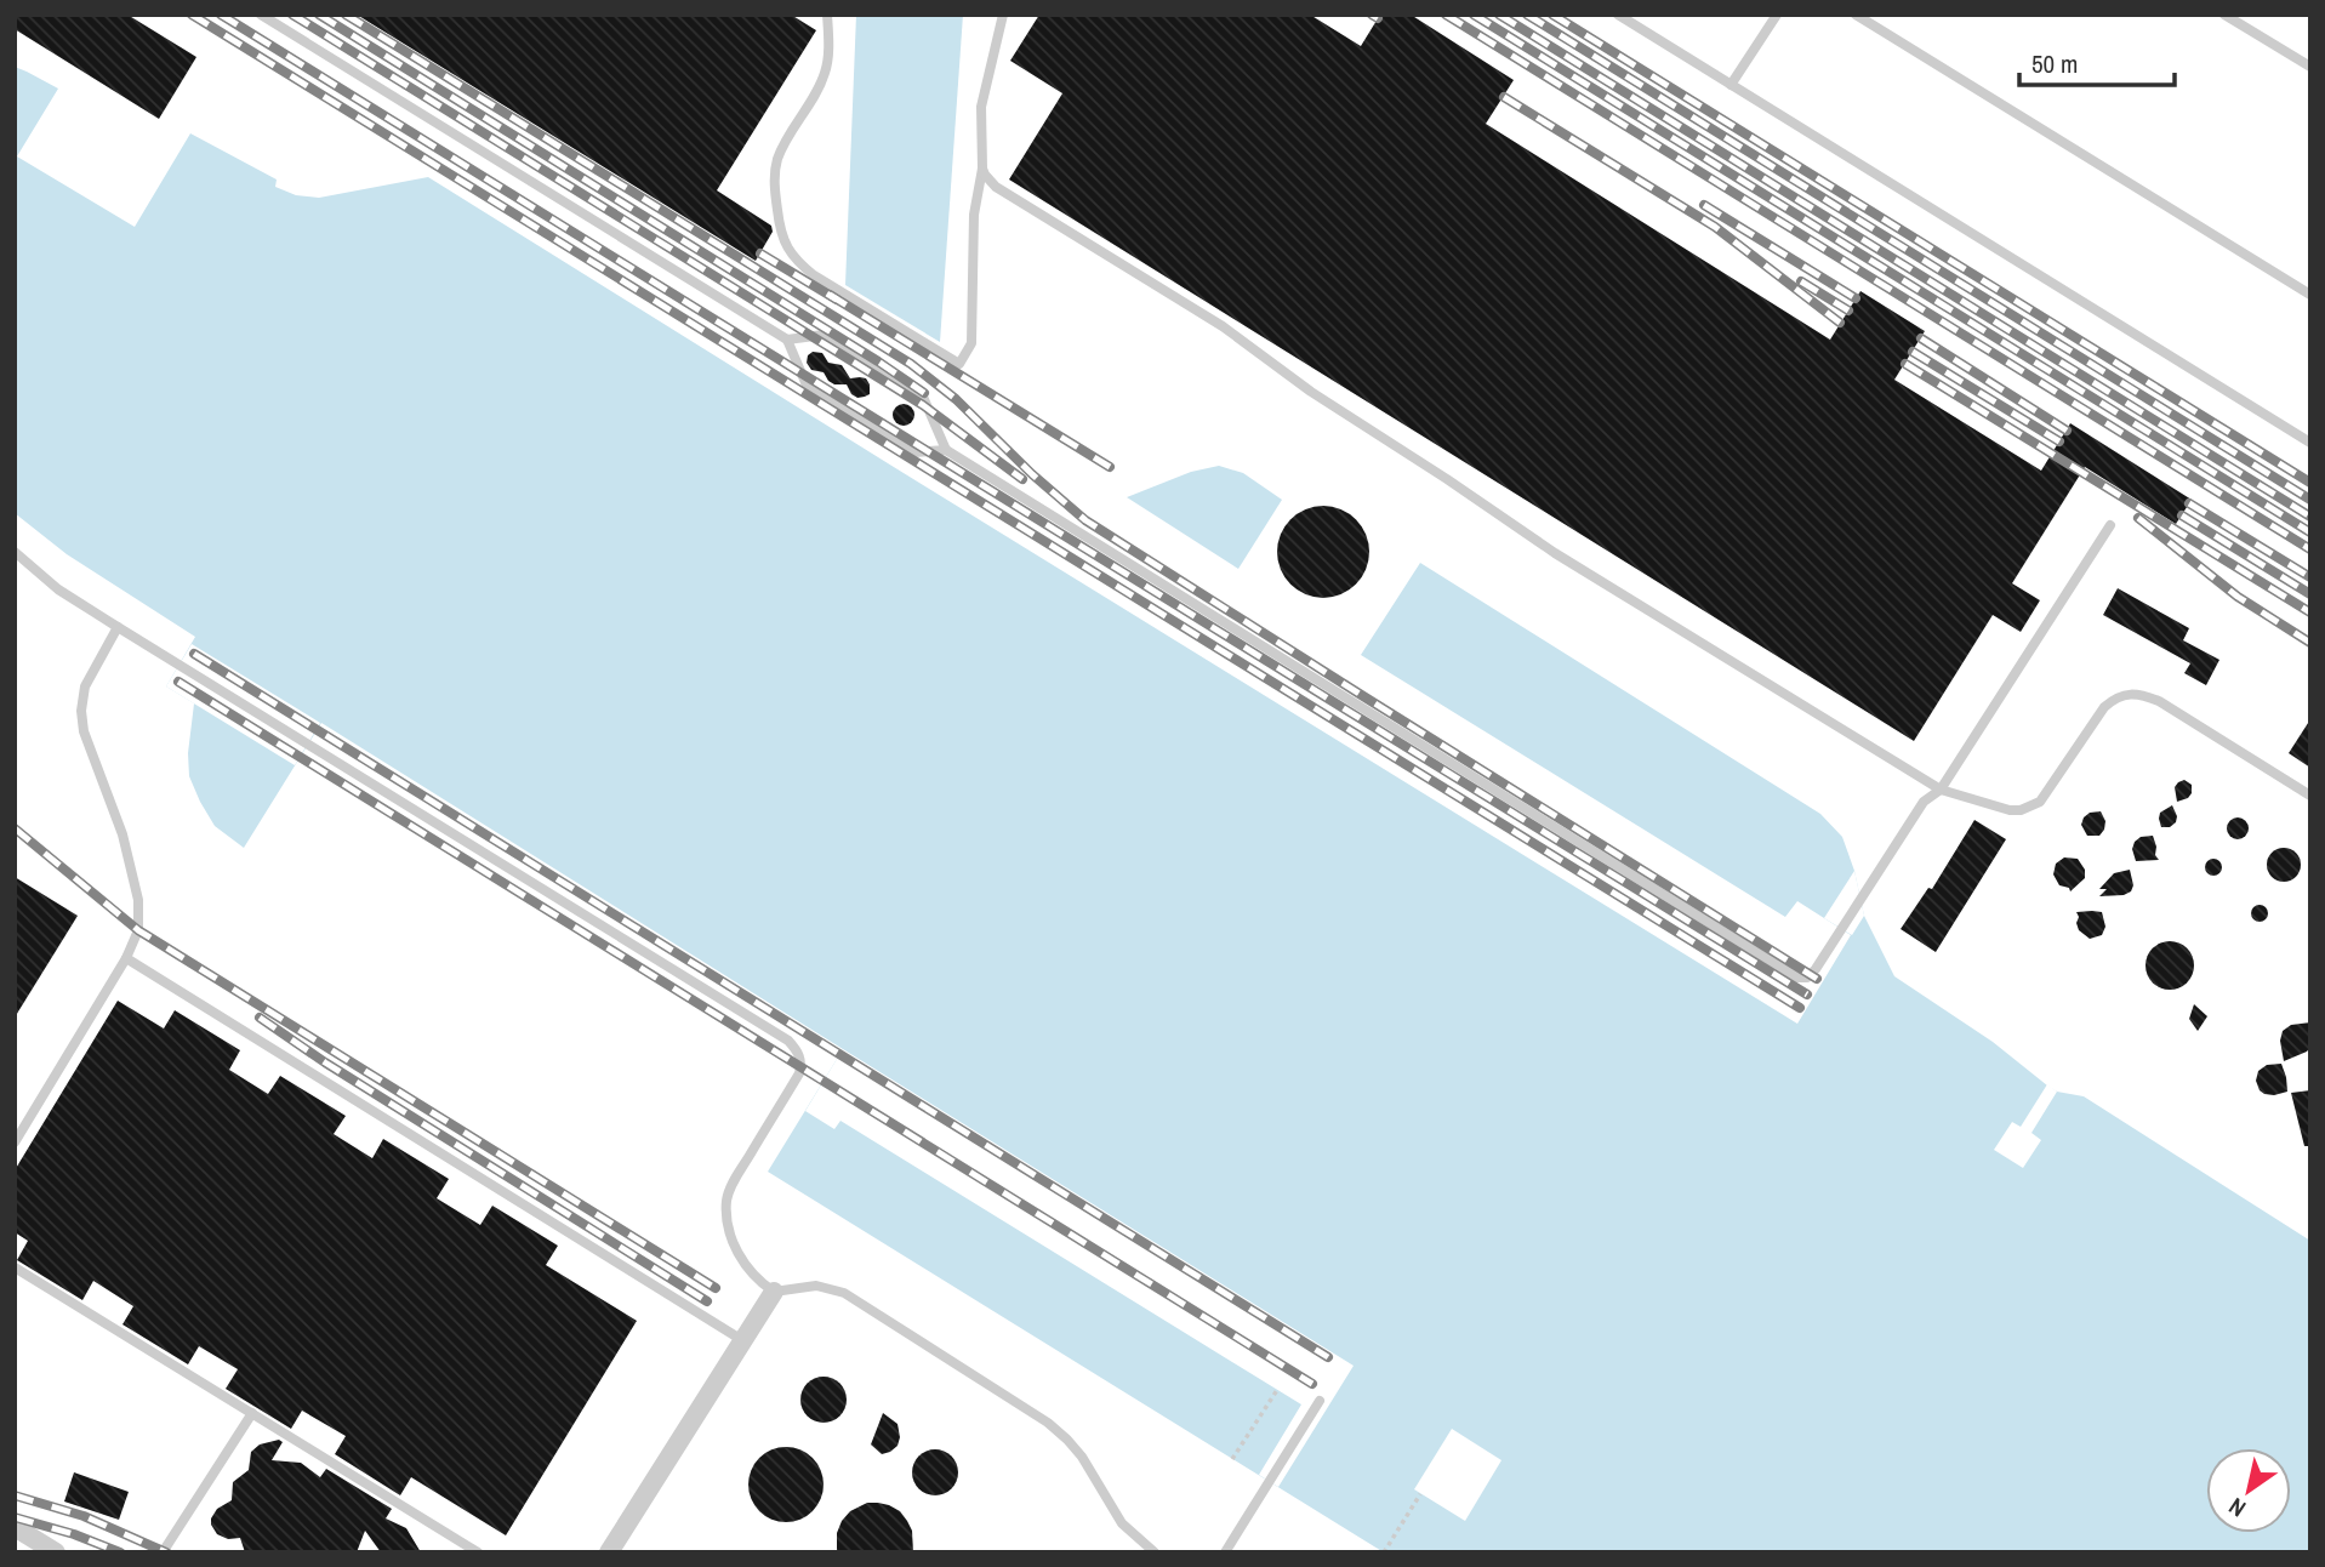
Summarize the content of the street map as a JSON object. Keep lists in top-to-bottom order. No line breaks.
{"scale_bar":"50 m","north":"bottom left"}
